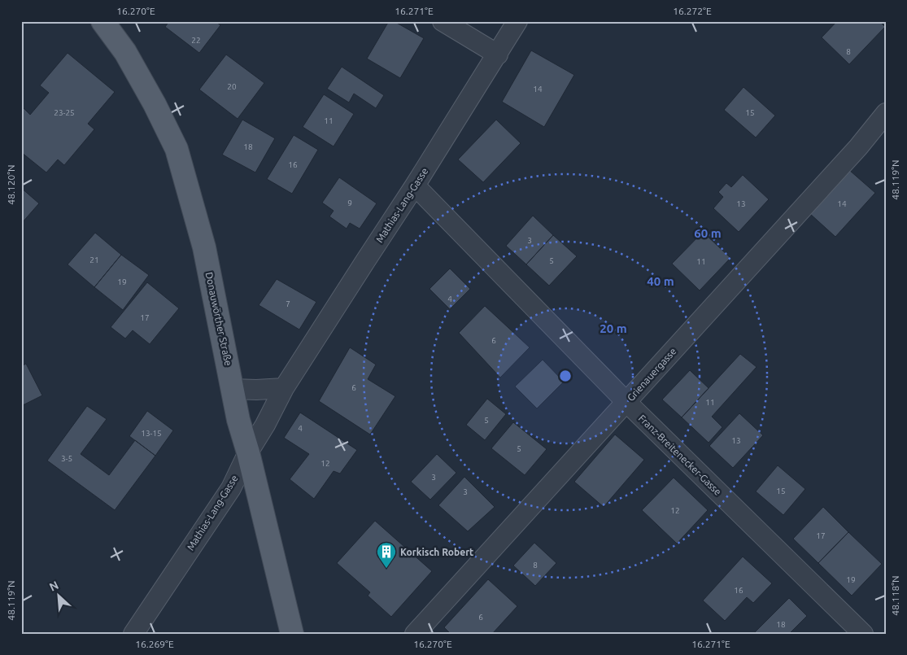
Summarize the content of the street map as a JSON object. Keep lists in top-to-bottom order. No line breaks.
{"streets":{"main road":["Donauwörther Straße"],"street":["Mathias-Lang-Gasse","Grienauergasse","Franz-Breitenecker-Gasse"]},"crossings":[["Mathias-Lang-Gasse","Donauwörther Straße"],["Mathias-Lang-Gasse","Franz-Breitenecker-Gasse"],["Grienauergasse","Franz-Breitenecker-Gasse"]],"places":{"building":["Korkisch Robert"]},"house_numbers":["22","8","20","14","23-25","15","11","18","16","9","13","14","3","21","5","11","19","4","7","17","6","6","11","5","4","13-15","13","5","3-5","12","3","15","3","12","17","8","19","16","6","18"],"north":"top left","coordinates":["16.270°E","16.271°E","16.272°E","48.119°N","48.120°N","48.118°N","16.269°E"],"rings":["60 m","40 m","20 m"]}
